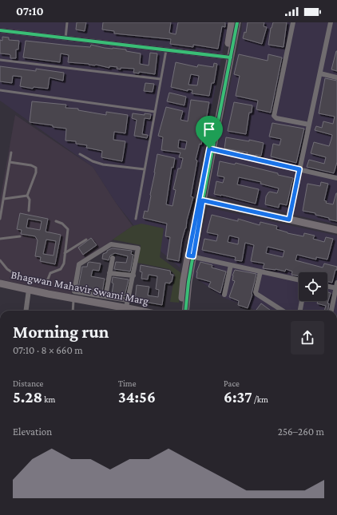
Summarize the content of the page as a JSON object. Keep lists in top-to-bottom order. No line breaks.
{"streets":{"street":["Bhagwan Mahavir Swami Marg"]},"page":{"status":"07:10","heading":["Morning run","07:10 · 8 × 660 m"],"stats":[["Distance","5.28 km"],["Time","34:56"],["Pace","6:37 /km"]],"chart":["Elevation","256–260 m"]}}
